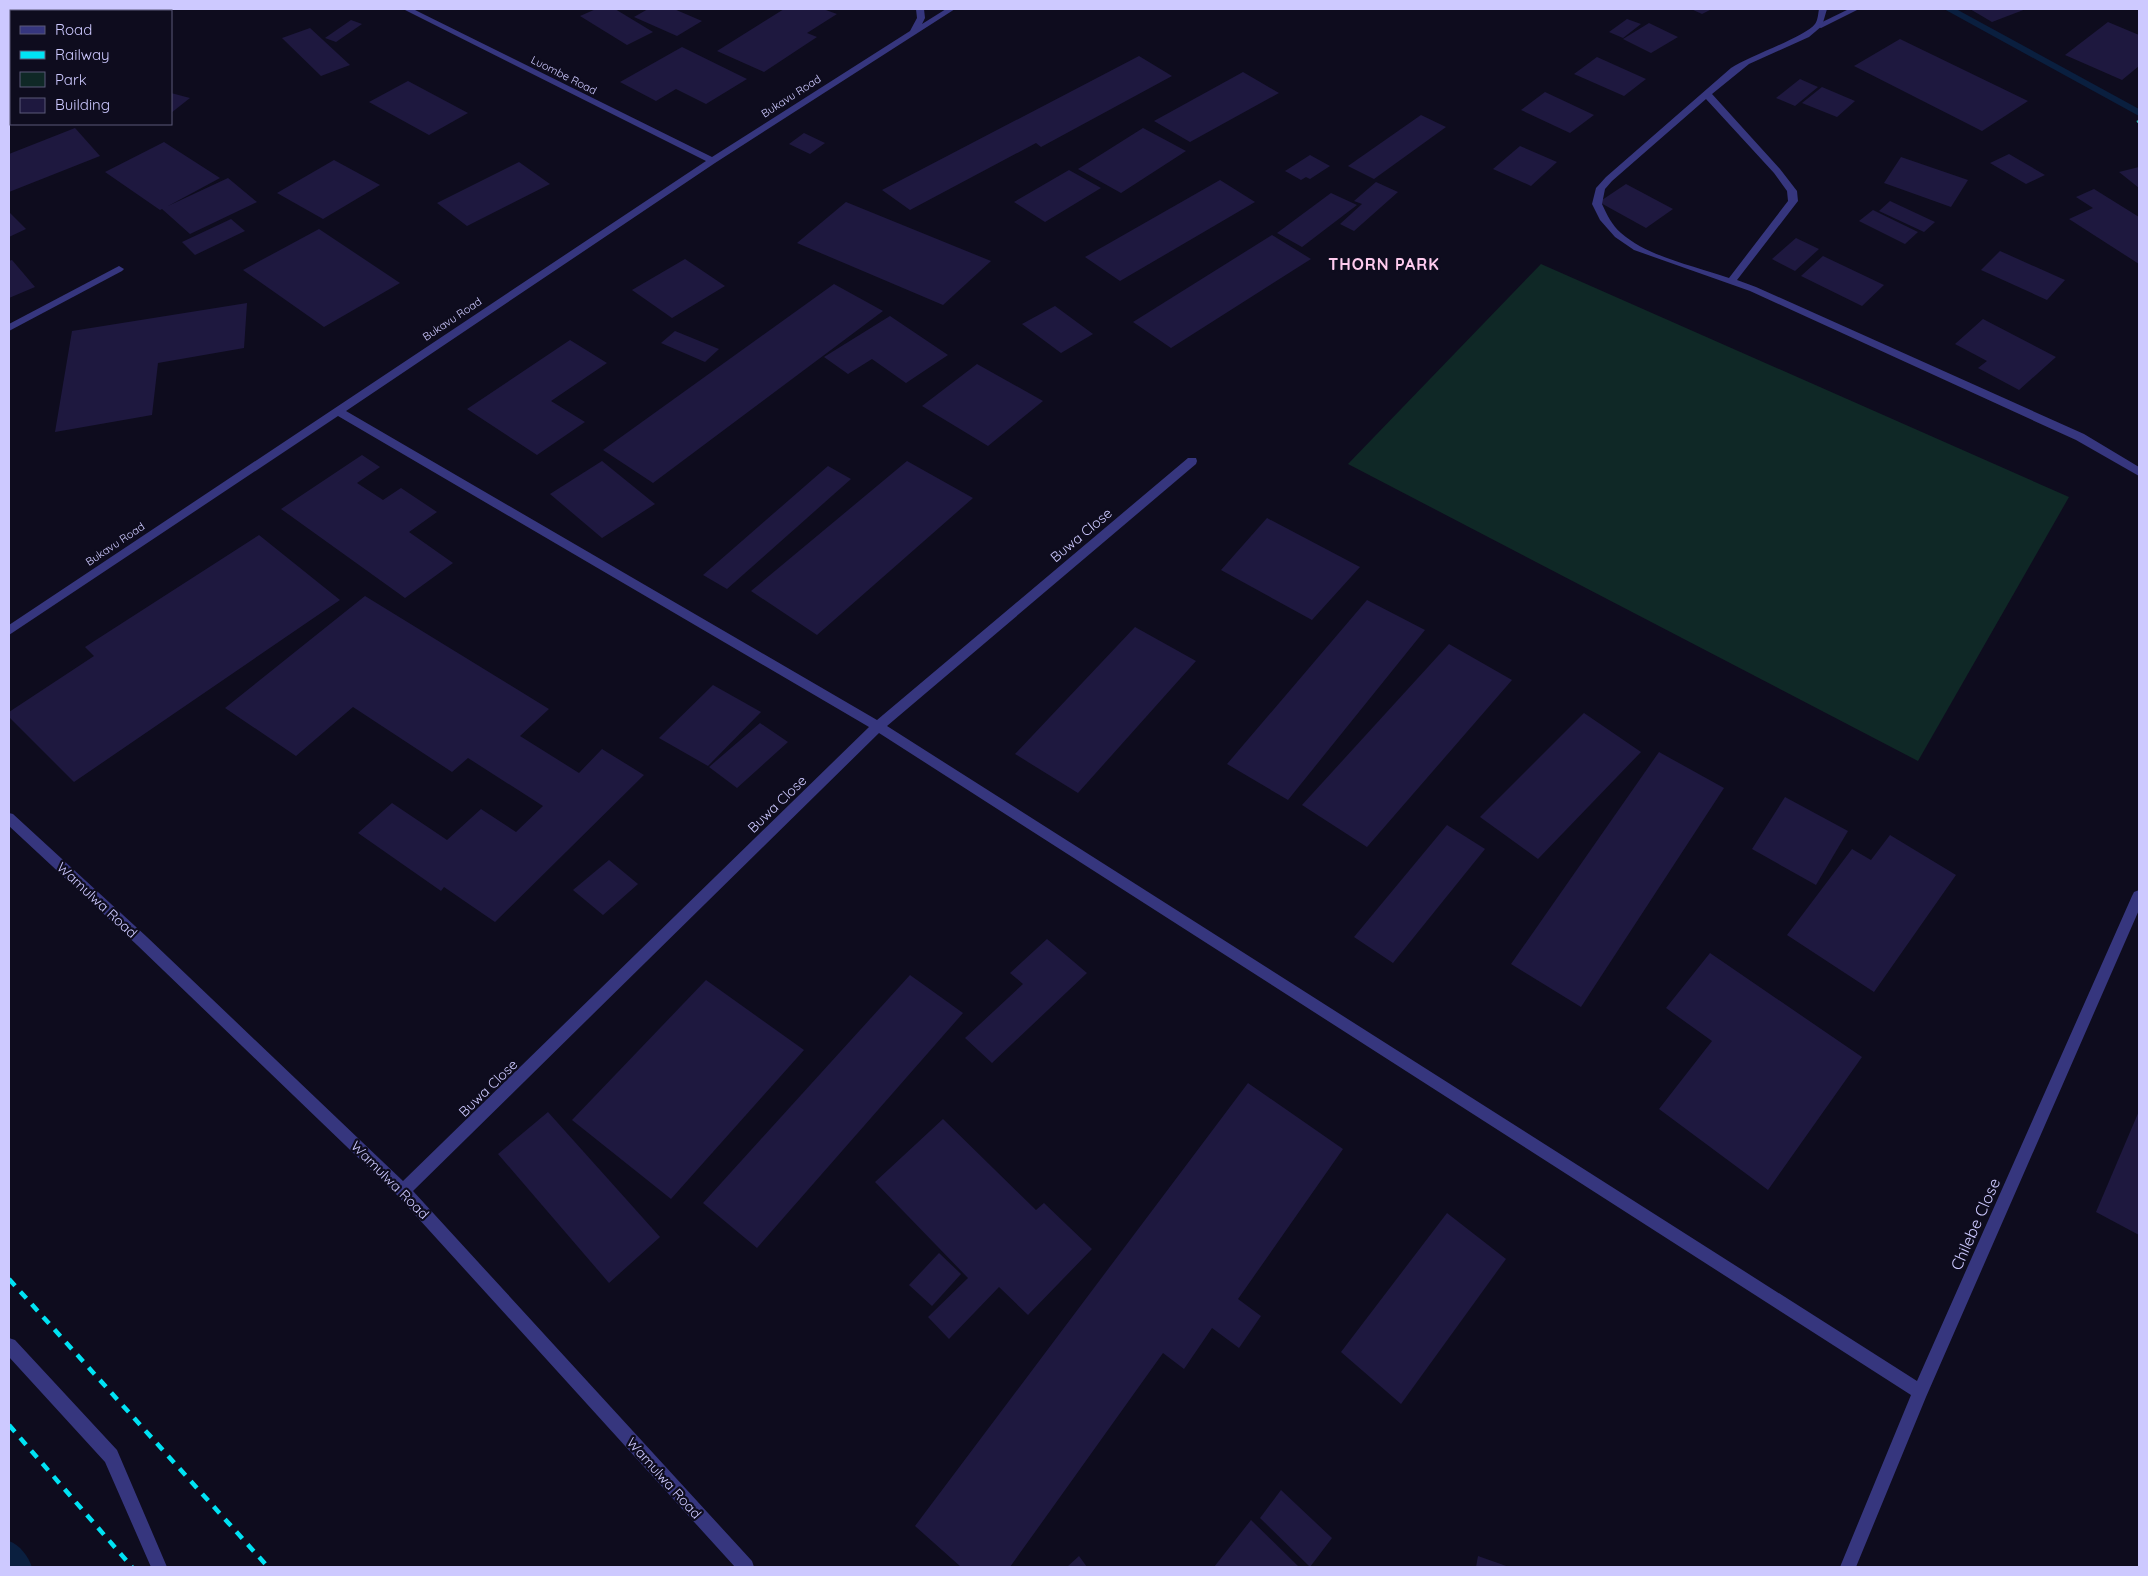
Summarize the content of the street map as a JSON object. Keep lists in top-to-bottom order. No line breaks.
{"streets":{"street":["Luombe Road","Bukavu Road","Buwa Close","Wamulwa Road","Chilebe Close"]},"crossings":[["Luombe Road","Bukavu Road"],["Buwa Close","Wamulwa Road"]],"districts":["THORN PARK"],"legend":["Road","Railway","Park","Building"]}
